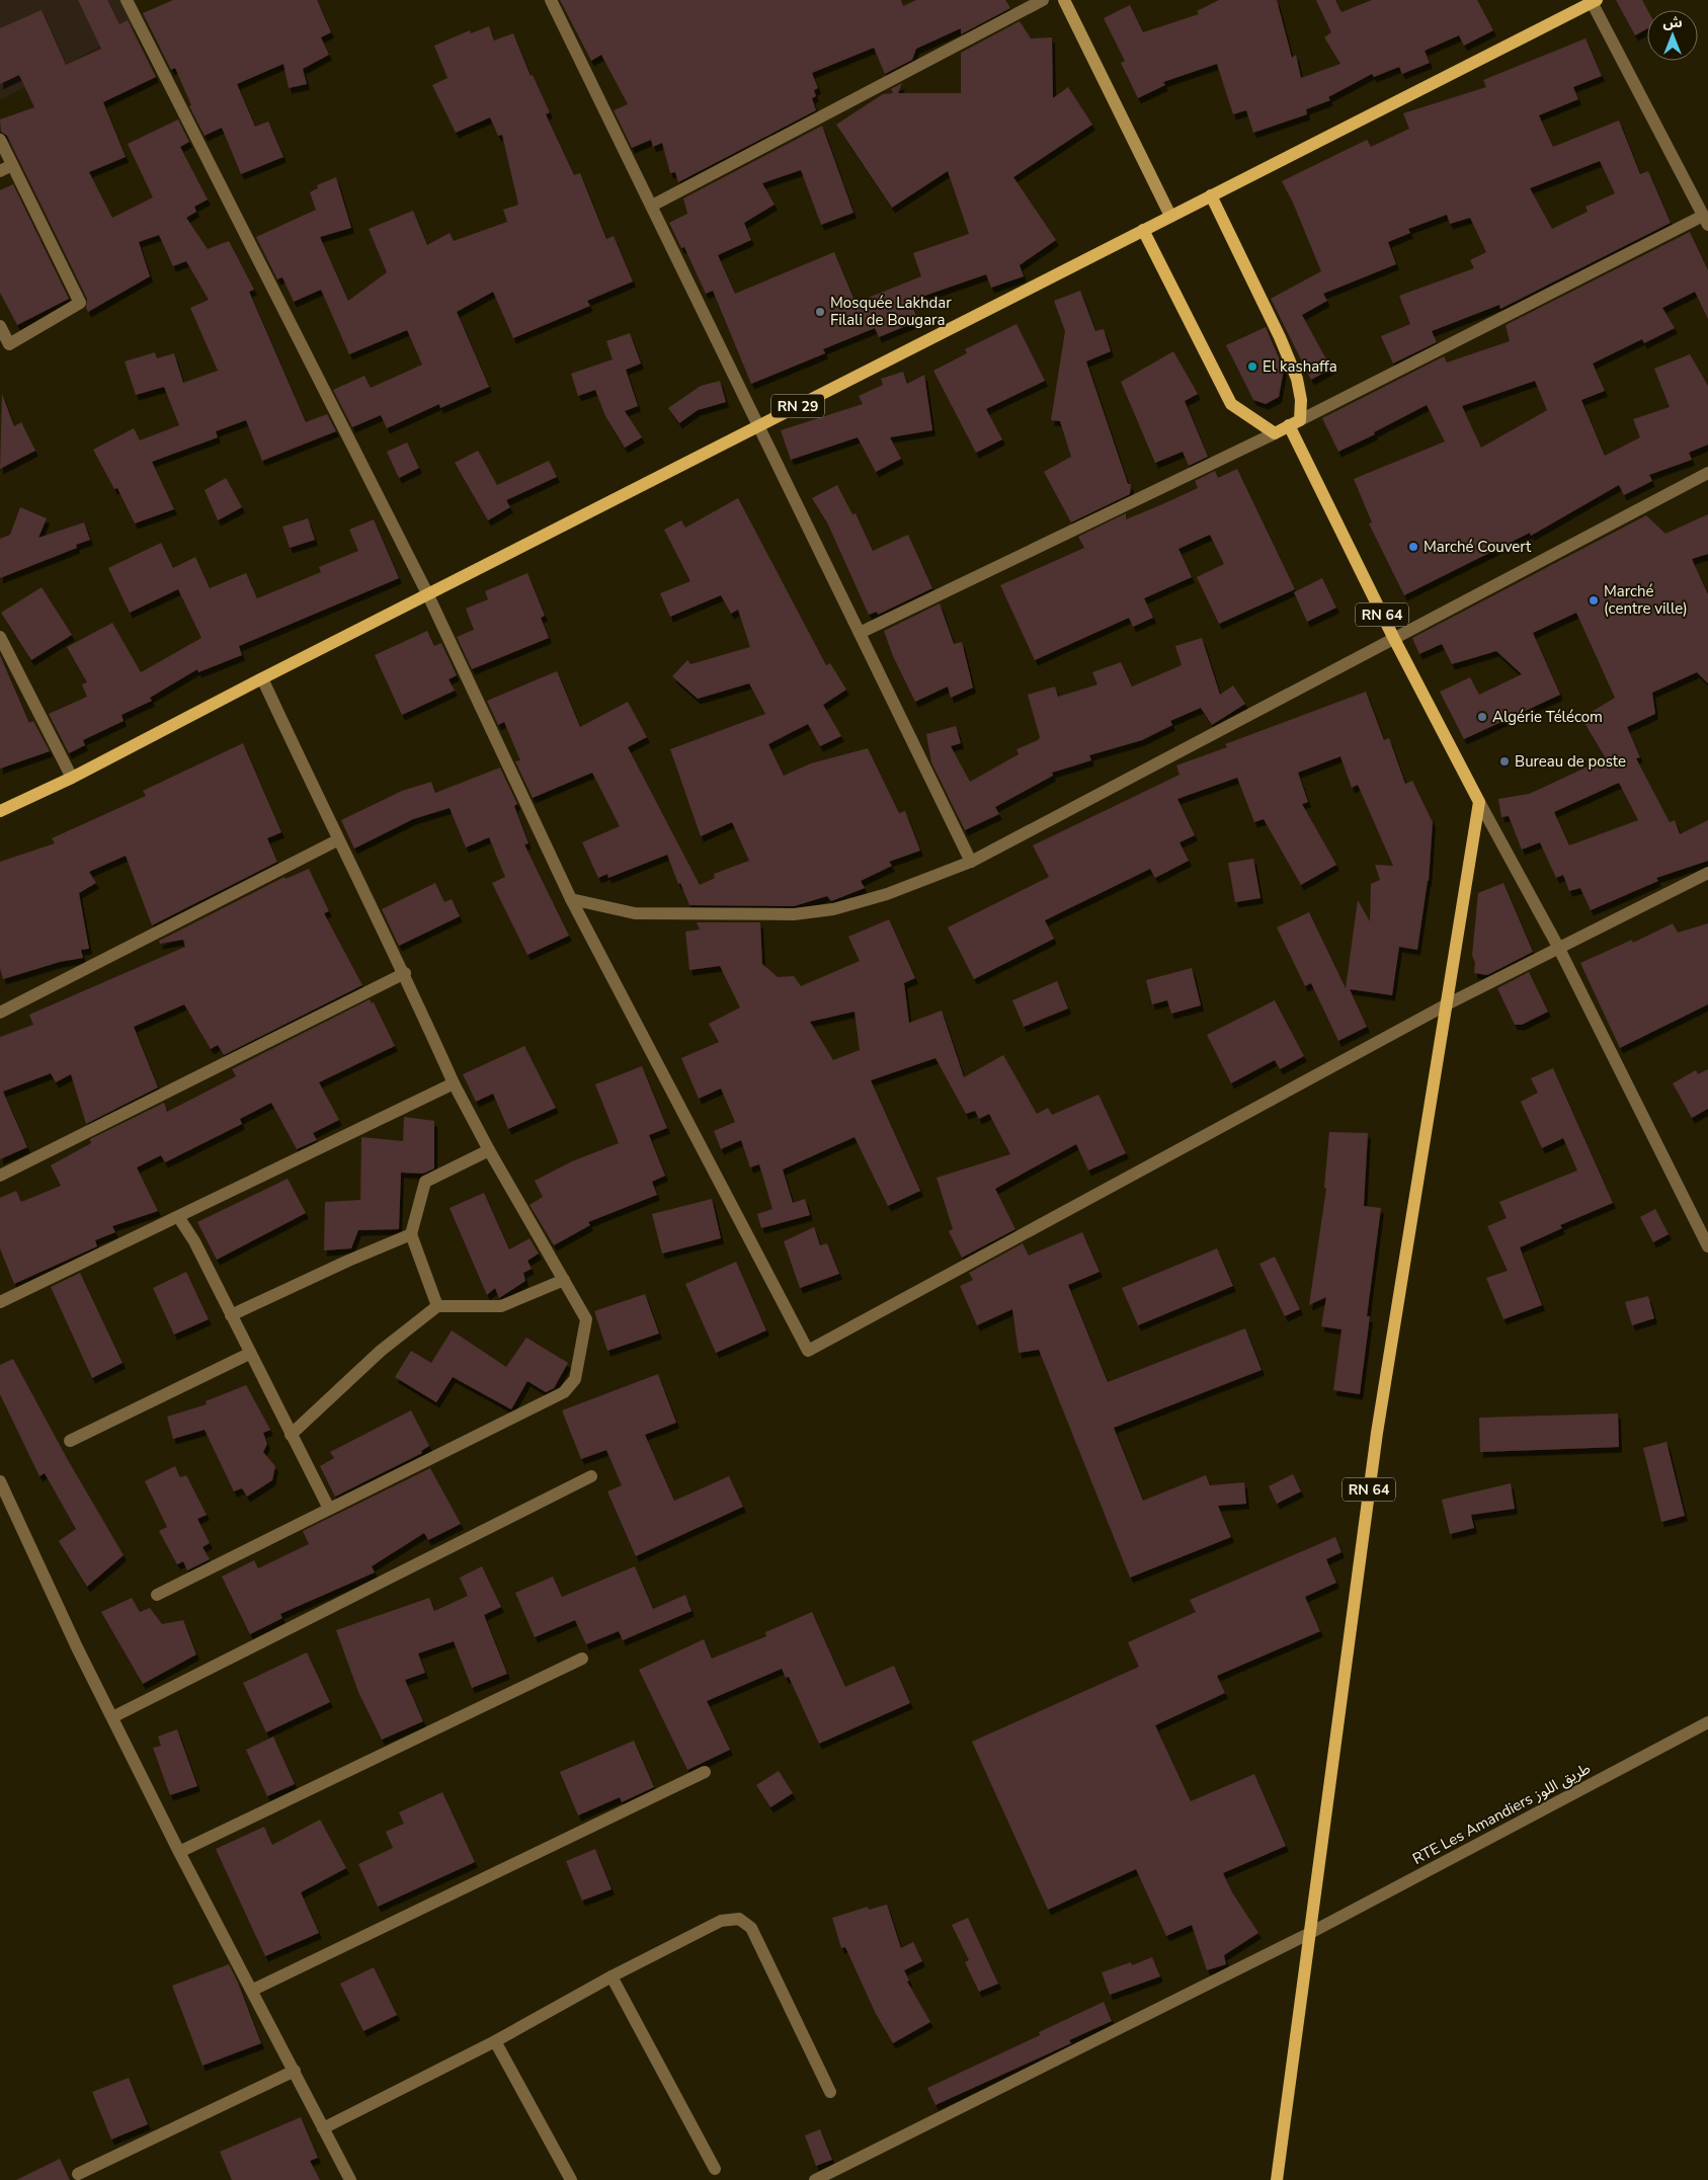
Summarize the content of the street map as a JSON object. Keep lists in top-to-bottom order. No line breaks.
{"streets":{"main road":["RN 29","RN 64"],"street":["RTE Les Amandiers طريق اللوز"]},"crossings":[["RN 29","RN 64"],["RN 64","RTE Les Amandiers طريق اللوز"]],"places":["Mosquée Lakhdar Filali de Bougara","El kashaffa","Marché Couvert","Marché (centre ville)","Algérie Télécom","Bureau de poste"],"north":"top"}
